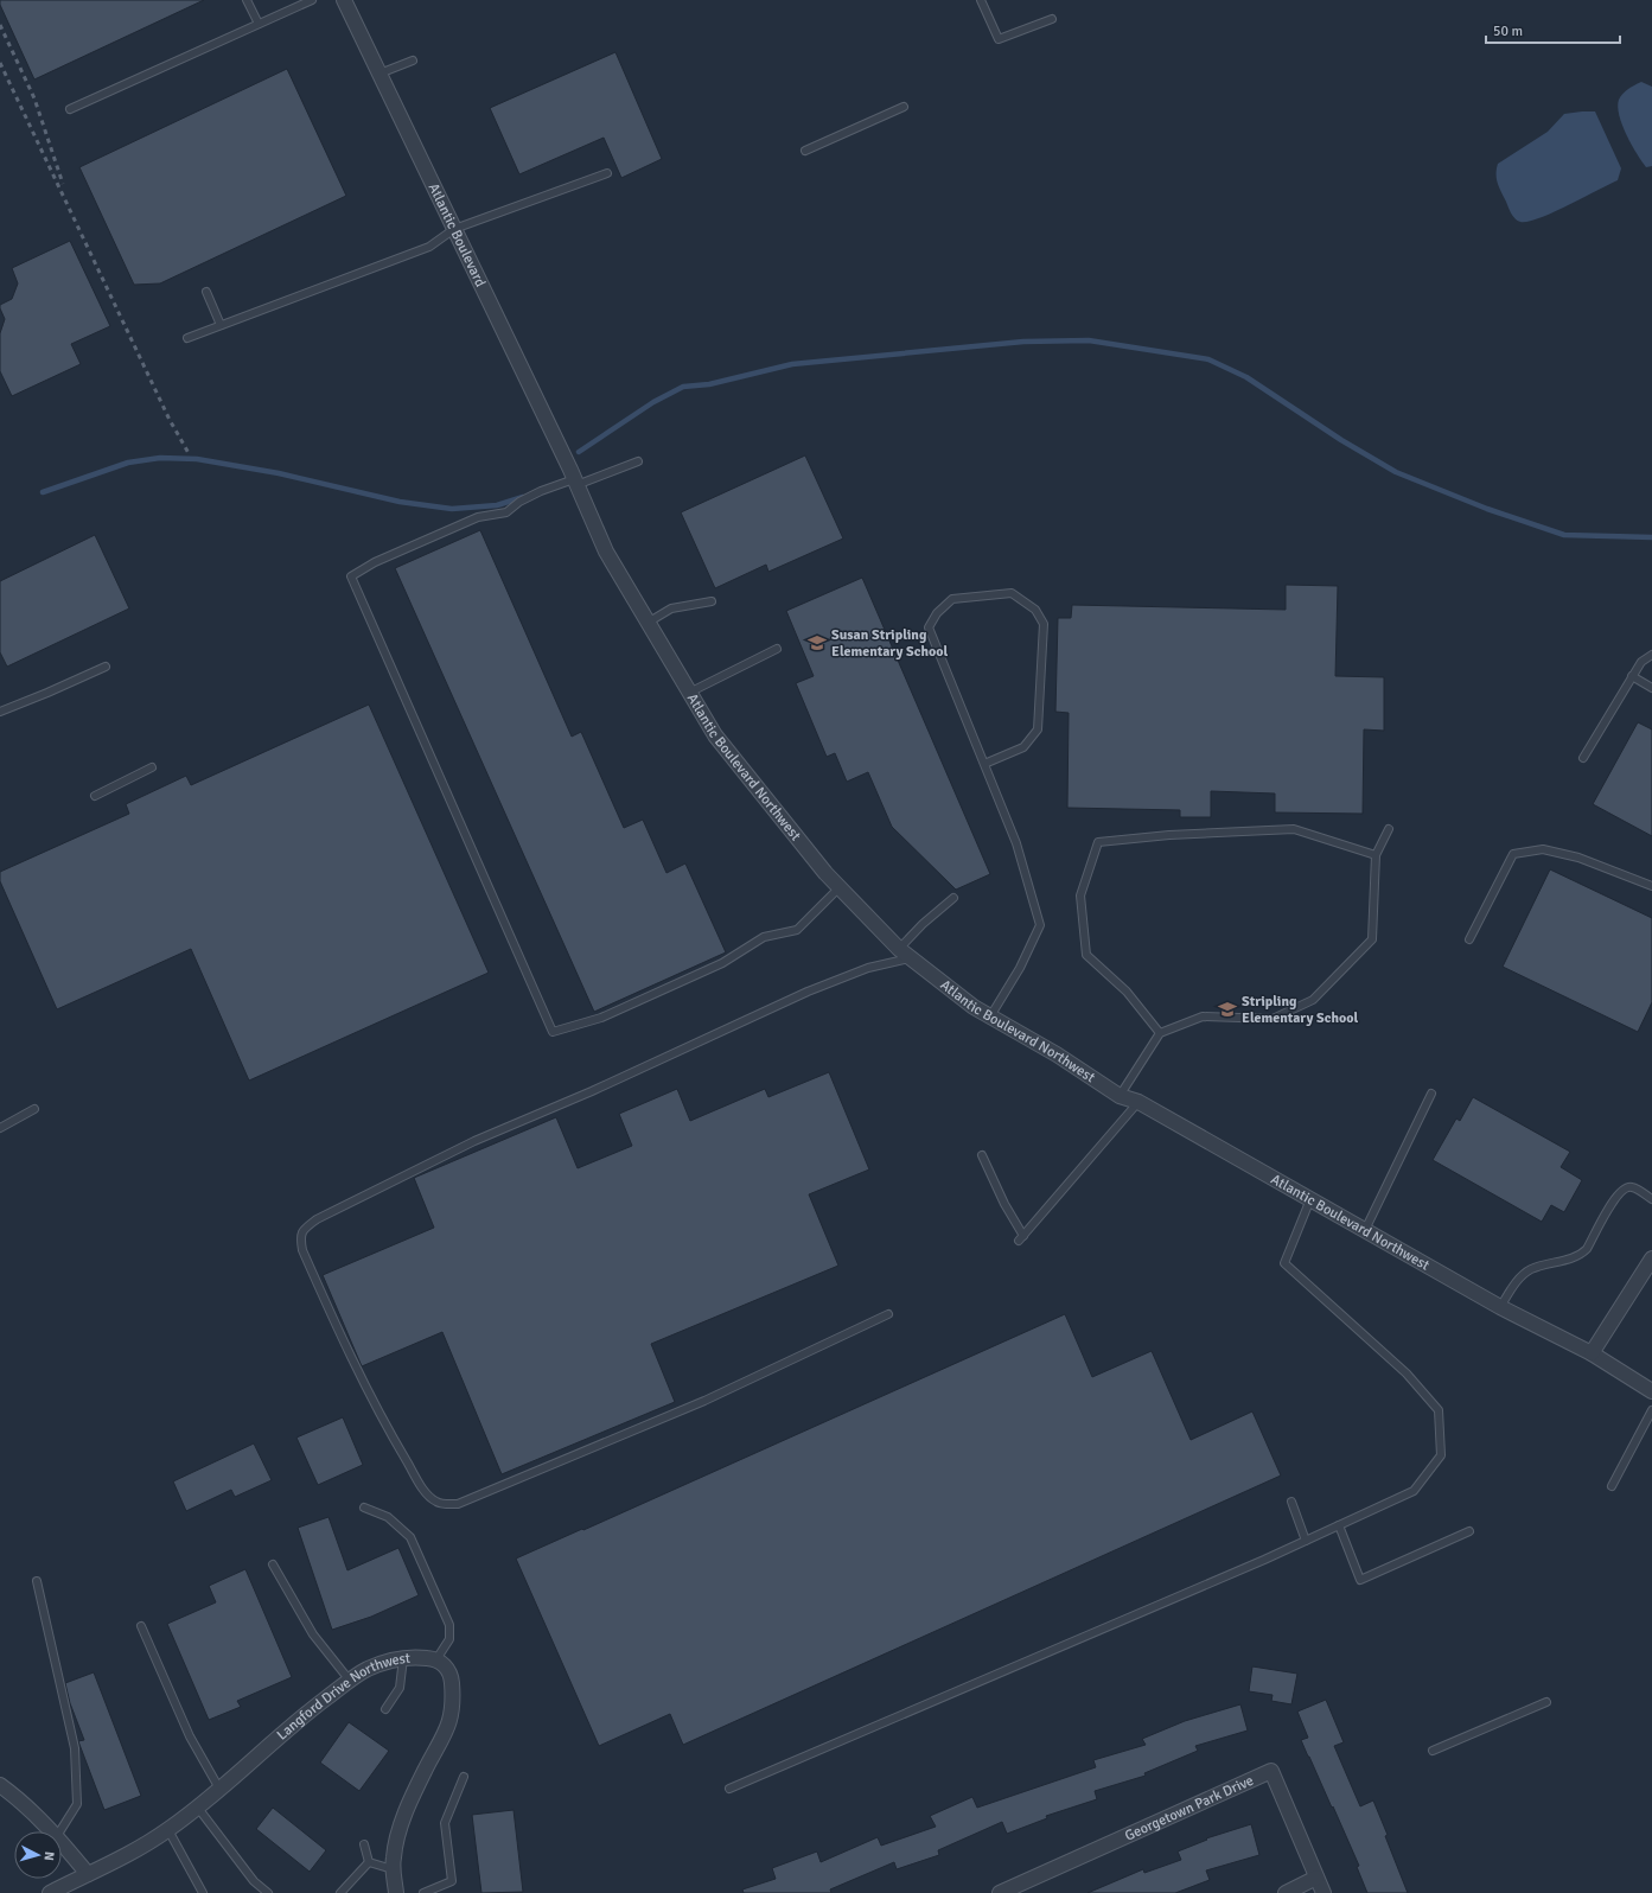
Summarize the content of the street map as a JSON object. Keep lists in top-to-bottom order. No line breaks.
{"streets":{"street":["Atlantic Boulevard","Atlantic Boulevard Northwest","Langford Drive Northwest","Georgetown Park Drive"]},"crossings":[["Atlantic Boulevard","Atlantic Boulevard Northwest"]],"places":{"school or university":["Susan Stripling Elementary School","Stripling Elementary School"]},"scale_bar":"50 m","north":"right"}
